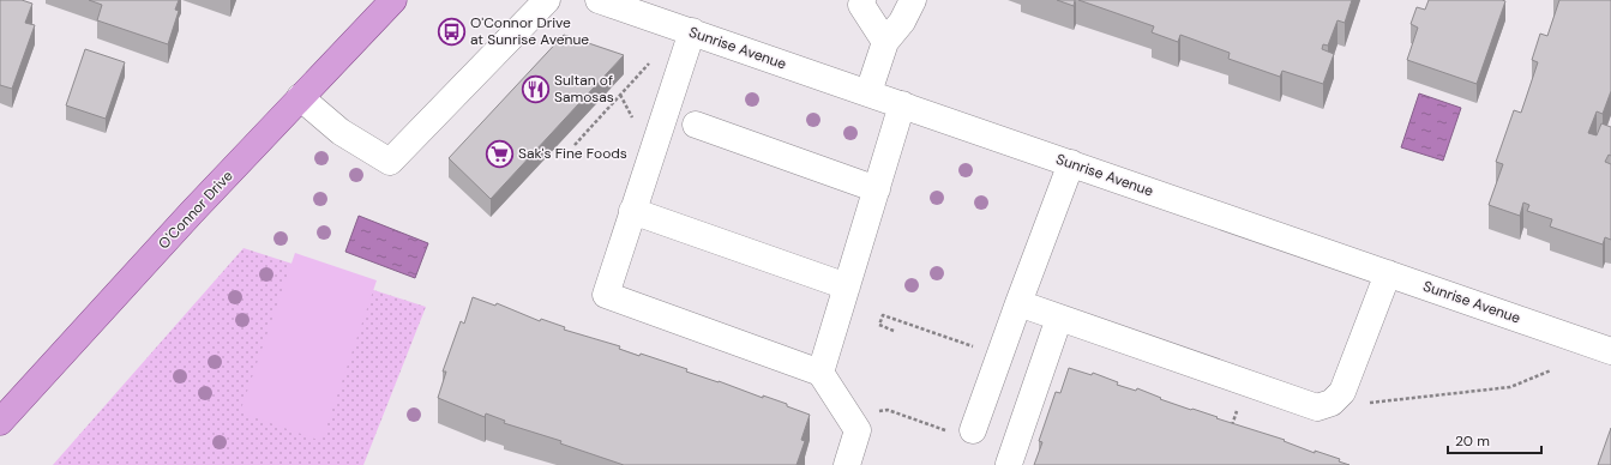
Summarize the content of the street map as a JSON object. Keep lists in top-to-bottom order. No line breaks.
{"streets":{"main road":["O'Connor Drive"],"street":["Sunrise Avenue"]},"places":{"bus stop":["O'Connor Drive at Sunrise Avenue"],"restaurant":["Sultan of Samosas"],"supermarket":["Sak's Fine Foods"]},"scale_bar":"20 m"}
